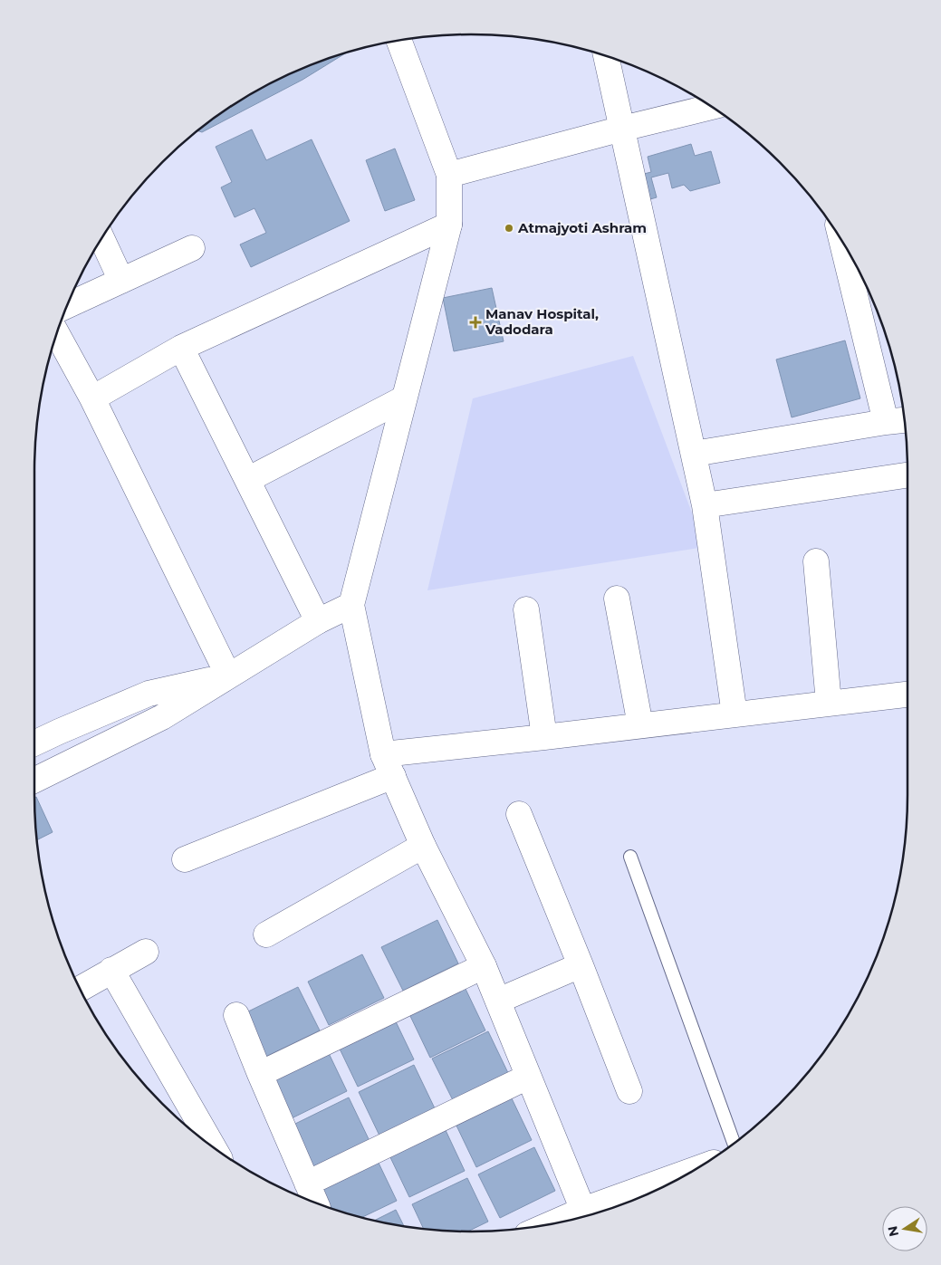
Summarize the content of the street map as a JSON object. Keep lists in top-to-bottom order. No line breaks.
{"places":{"other":["Atmajyoti Ashram"],"health":["Manav Hospital, Vadodara"]},"north":"left"}
